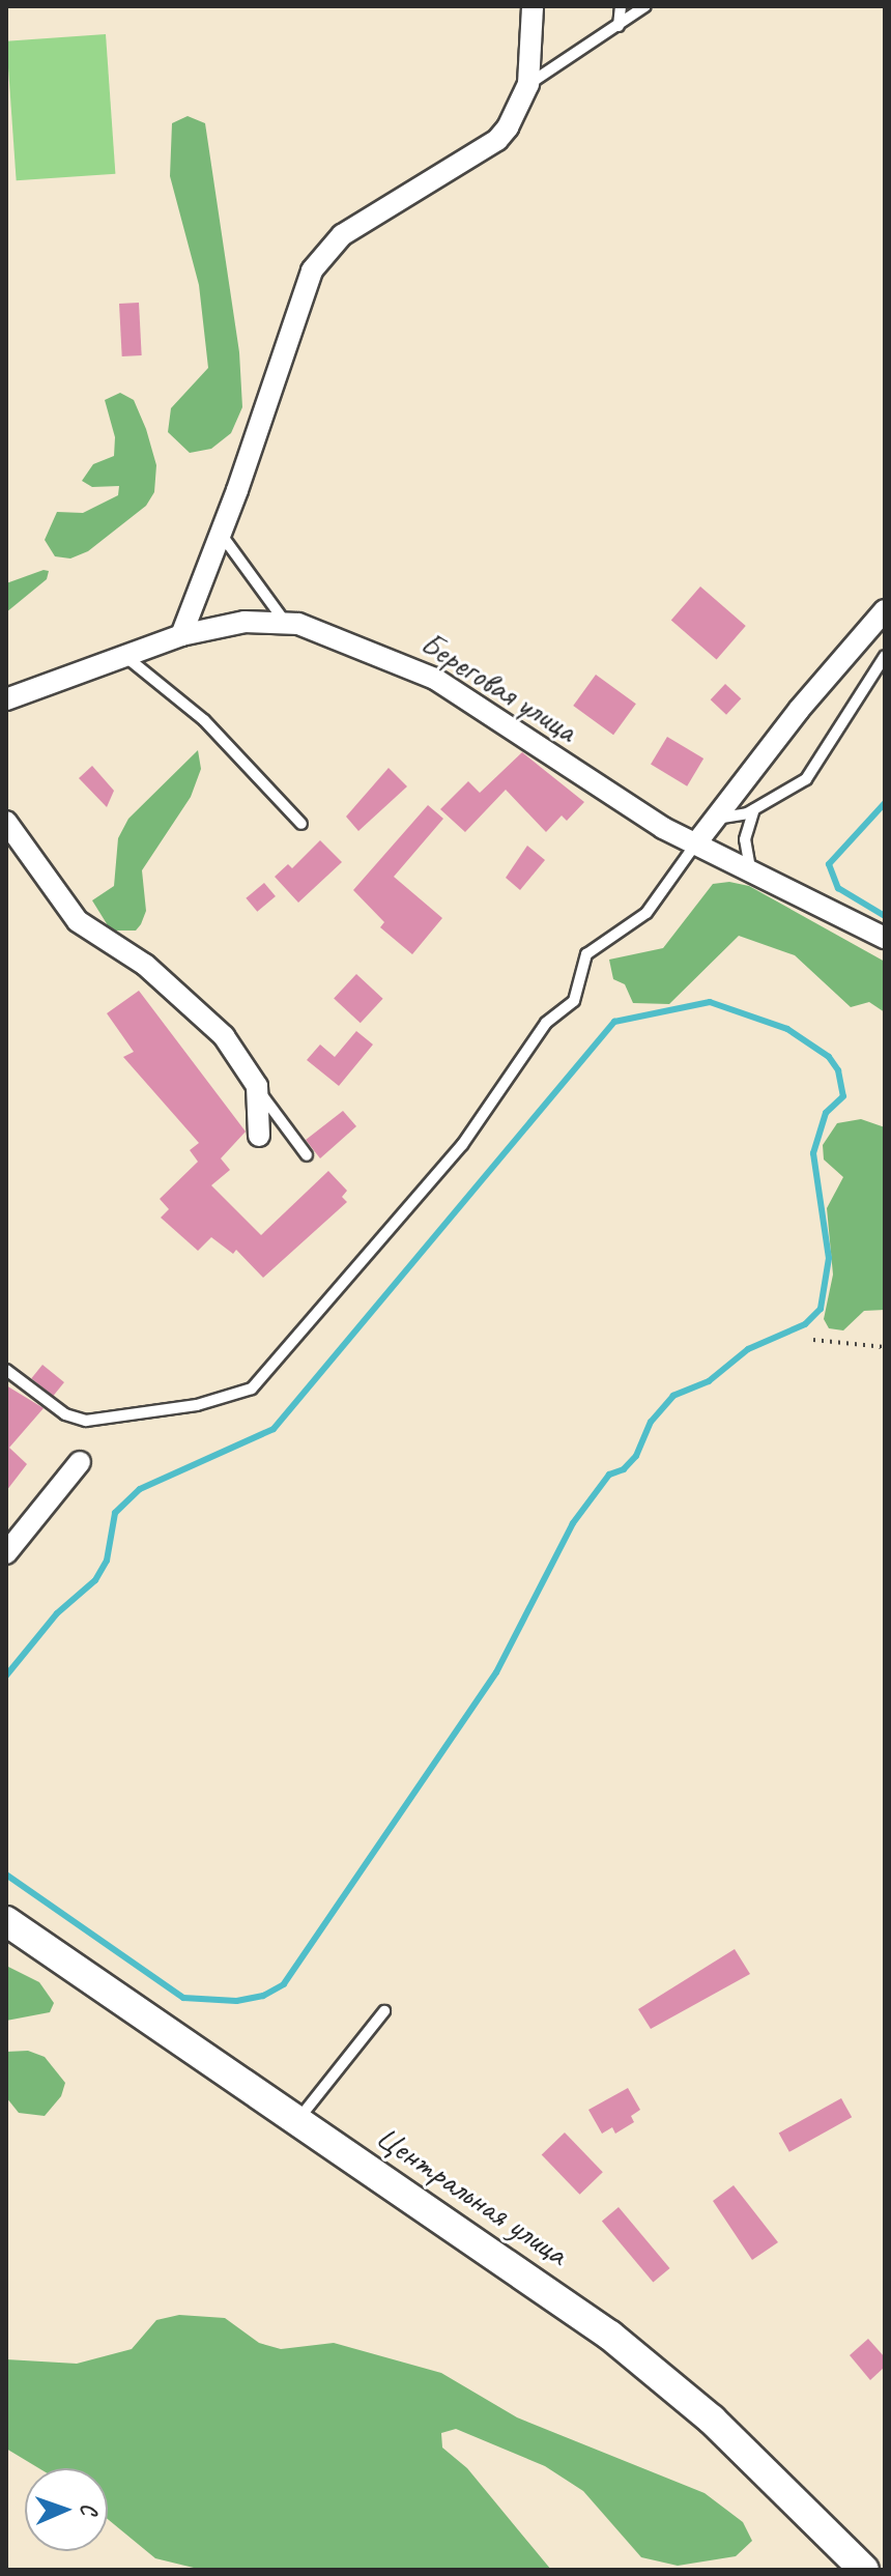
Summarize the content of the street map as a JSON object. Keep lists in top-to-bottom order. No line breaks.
{"streets":{"street":["Береговая улица","Центральная улица"]},"north":"right"}
